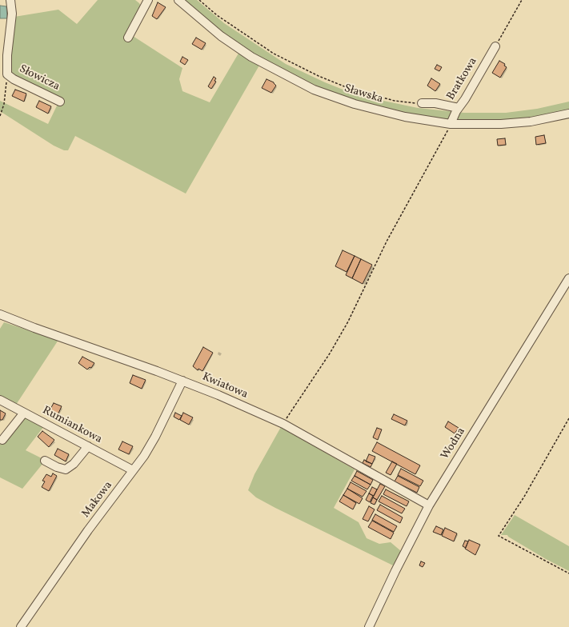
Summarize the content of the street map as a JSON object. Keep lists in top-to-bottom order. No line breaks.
{"streets":{"street":["Słowicza","Bratkowa","Sławska","Kwiatowa","Rumiankowa","Wodna","Makowa"]},"crossings":[["Bratkowa","Sławska"],["Kwiatowa","Wodna"],["Kwiatowa","Makowa"],["Rumiankowa","Makowa"]]}
